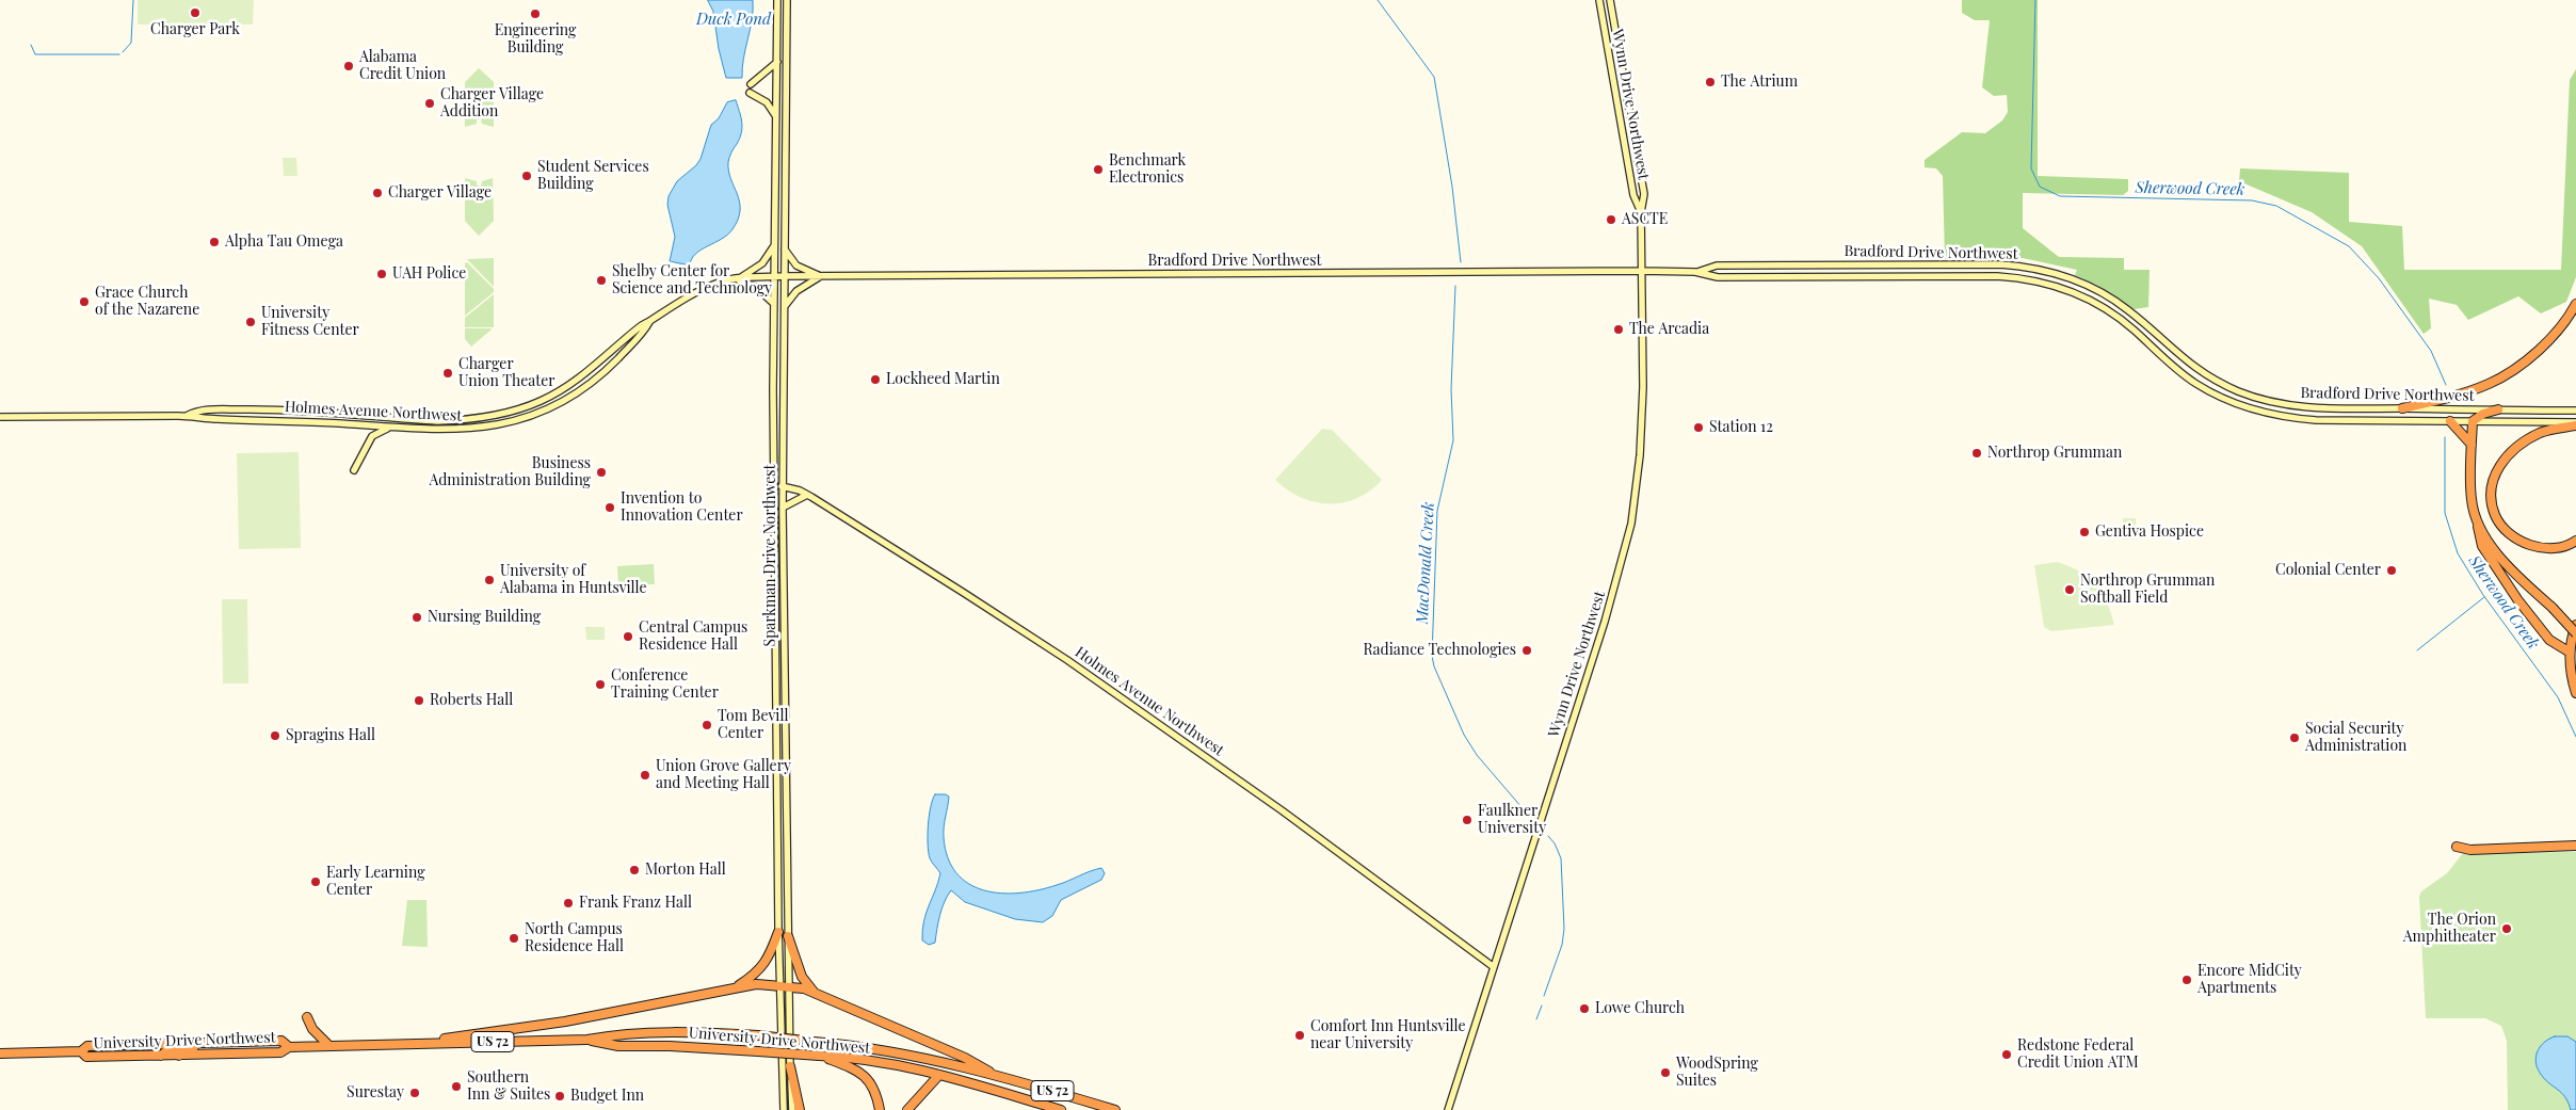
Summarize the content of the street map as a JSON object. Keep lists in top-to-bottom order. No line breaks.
{"streets":{"highway":["University Drive Northwest","US 72"],"main road":["Wynn Drive Northwest","Bradford Drive Northwest","Holmes Avenue Northwest","Sparkman Drive Northwest"]},"crossings":[["Wynn Drive Northwest","Bradford Drive Northwest"],["Wynn Drive Northwest","Holmes Avenue Northwest"],["Bradford Drive Northwest","Holmes Avenue Northwest"],["Bradford Drive Northwest","Sparkman Drive Northwest"],["Holmes Avenue Northwest","Sparkman Drive Northwest"],["University Drive Northwest","US 72"]],"water":["Duck Pond","Sherwood Creek","MacDonald Creek"],"places":["Charger Park","Engineering Building","Alabama Credit Union","The Atrium","Charger Village Addition","Benchmark Electronics","Student Services Building","Charger Village","ASCTE","Alpha Tau Omega","UAH Police","Shelby Center for Science and Technology","Grace Church of the Nazarene","University Fitness Center","The Arcadia","Charger Union Theater","Lockheed Martin","Station 12","Northrop Grumman","Business Administration Building","Invention to Innovation Center","Gentiva Hospice","Colonial Center","University of Alabama in Huntsville","Northrop Grumman Softball Field","Nursing Building","Central Campus Residence Hall","Radiance Technologies","Conference Training Center","Roberts Hall","Tom Bevill Center","Spragins Hall","Social Security Administration","Union Grove Gallery and Meeting Hall","Faulkner University","Morton Hall","Early Learning Center","Frank Franz Hall","The Orion Amphitheater","North Campus Residence Hall","Encore MidCity Apartments","Lowe Church","Comfort Inn Huntsville near University","Redstone Federal Credit Union ATM","WoodSpring Suites","Southern Inn & Suites","Surestay","Budget Inn"]}
